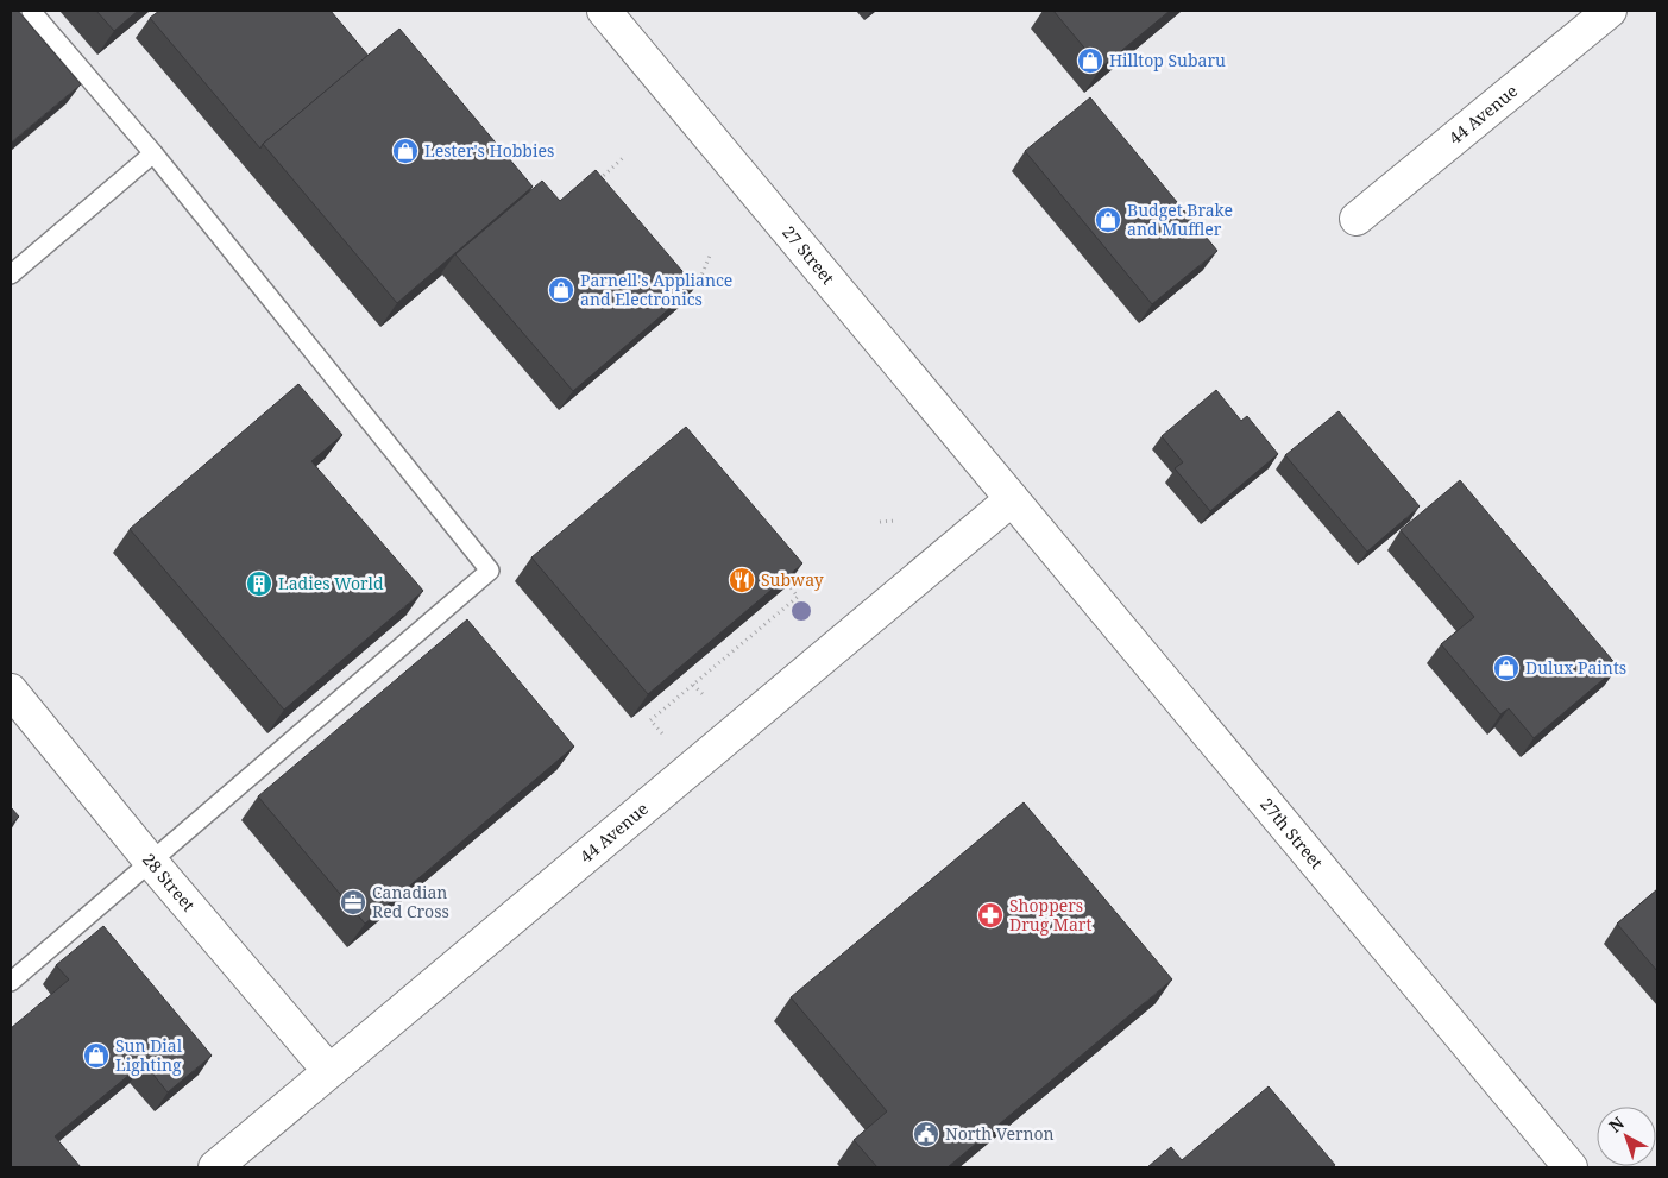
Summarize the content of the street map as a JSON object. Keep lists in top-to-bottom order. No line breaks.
{"streets":{"street":["44 Avenue","27 Street","27th Street","28 Street"]},"crossings":[["44 Avenue","27 Street"],["44 Avenue","27th Street"],["44 Avenue","28 Street"],["27 Street","27th Street"]],"places":{"shop":["Hilltop Subaru","Lester's Hobbies","Budget Brake and Muffler","Parnell's Appliance and Electronics","Dulux Paints","Sun Dial Lighting"],"restaurant":["Subway"],"building":["Ladies World"],"office":["Canadian Red Cross"],"pharmacy":["Shoppers Drug Mart"],"public building":["North Vernon"]},"north":"top left"}
